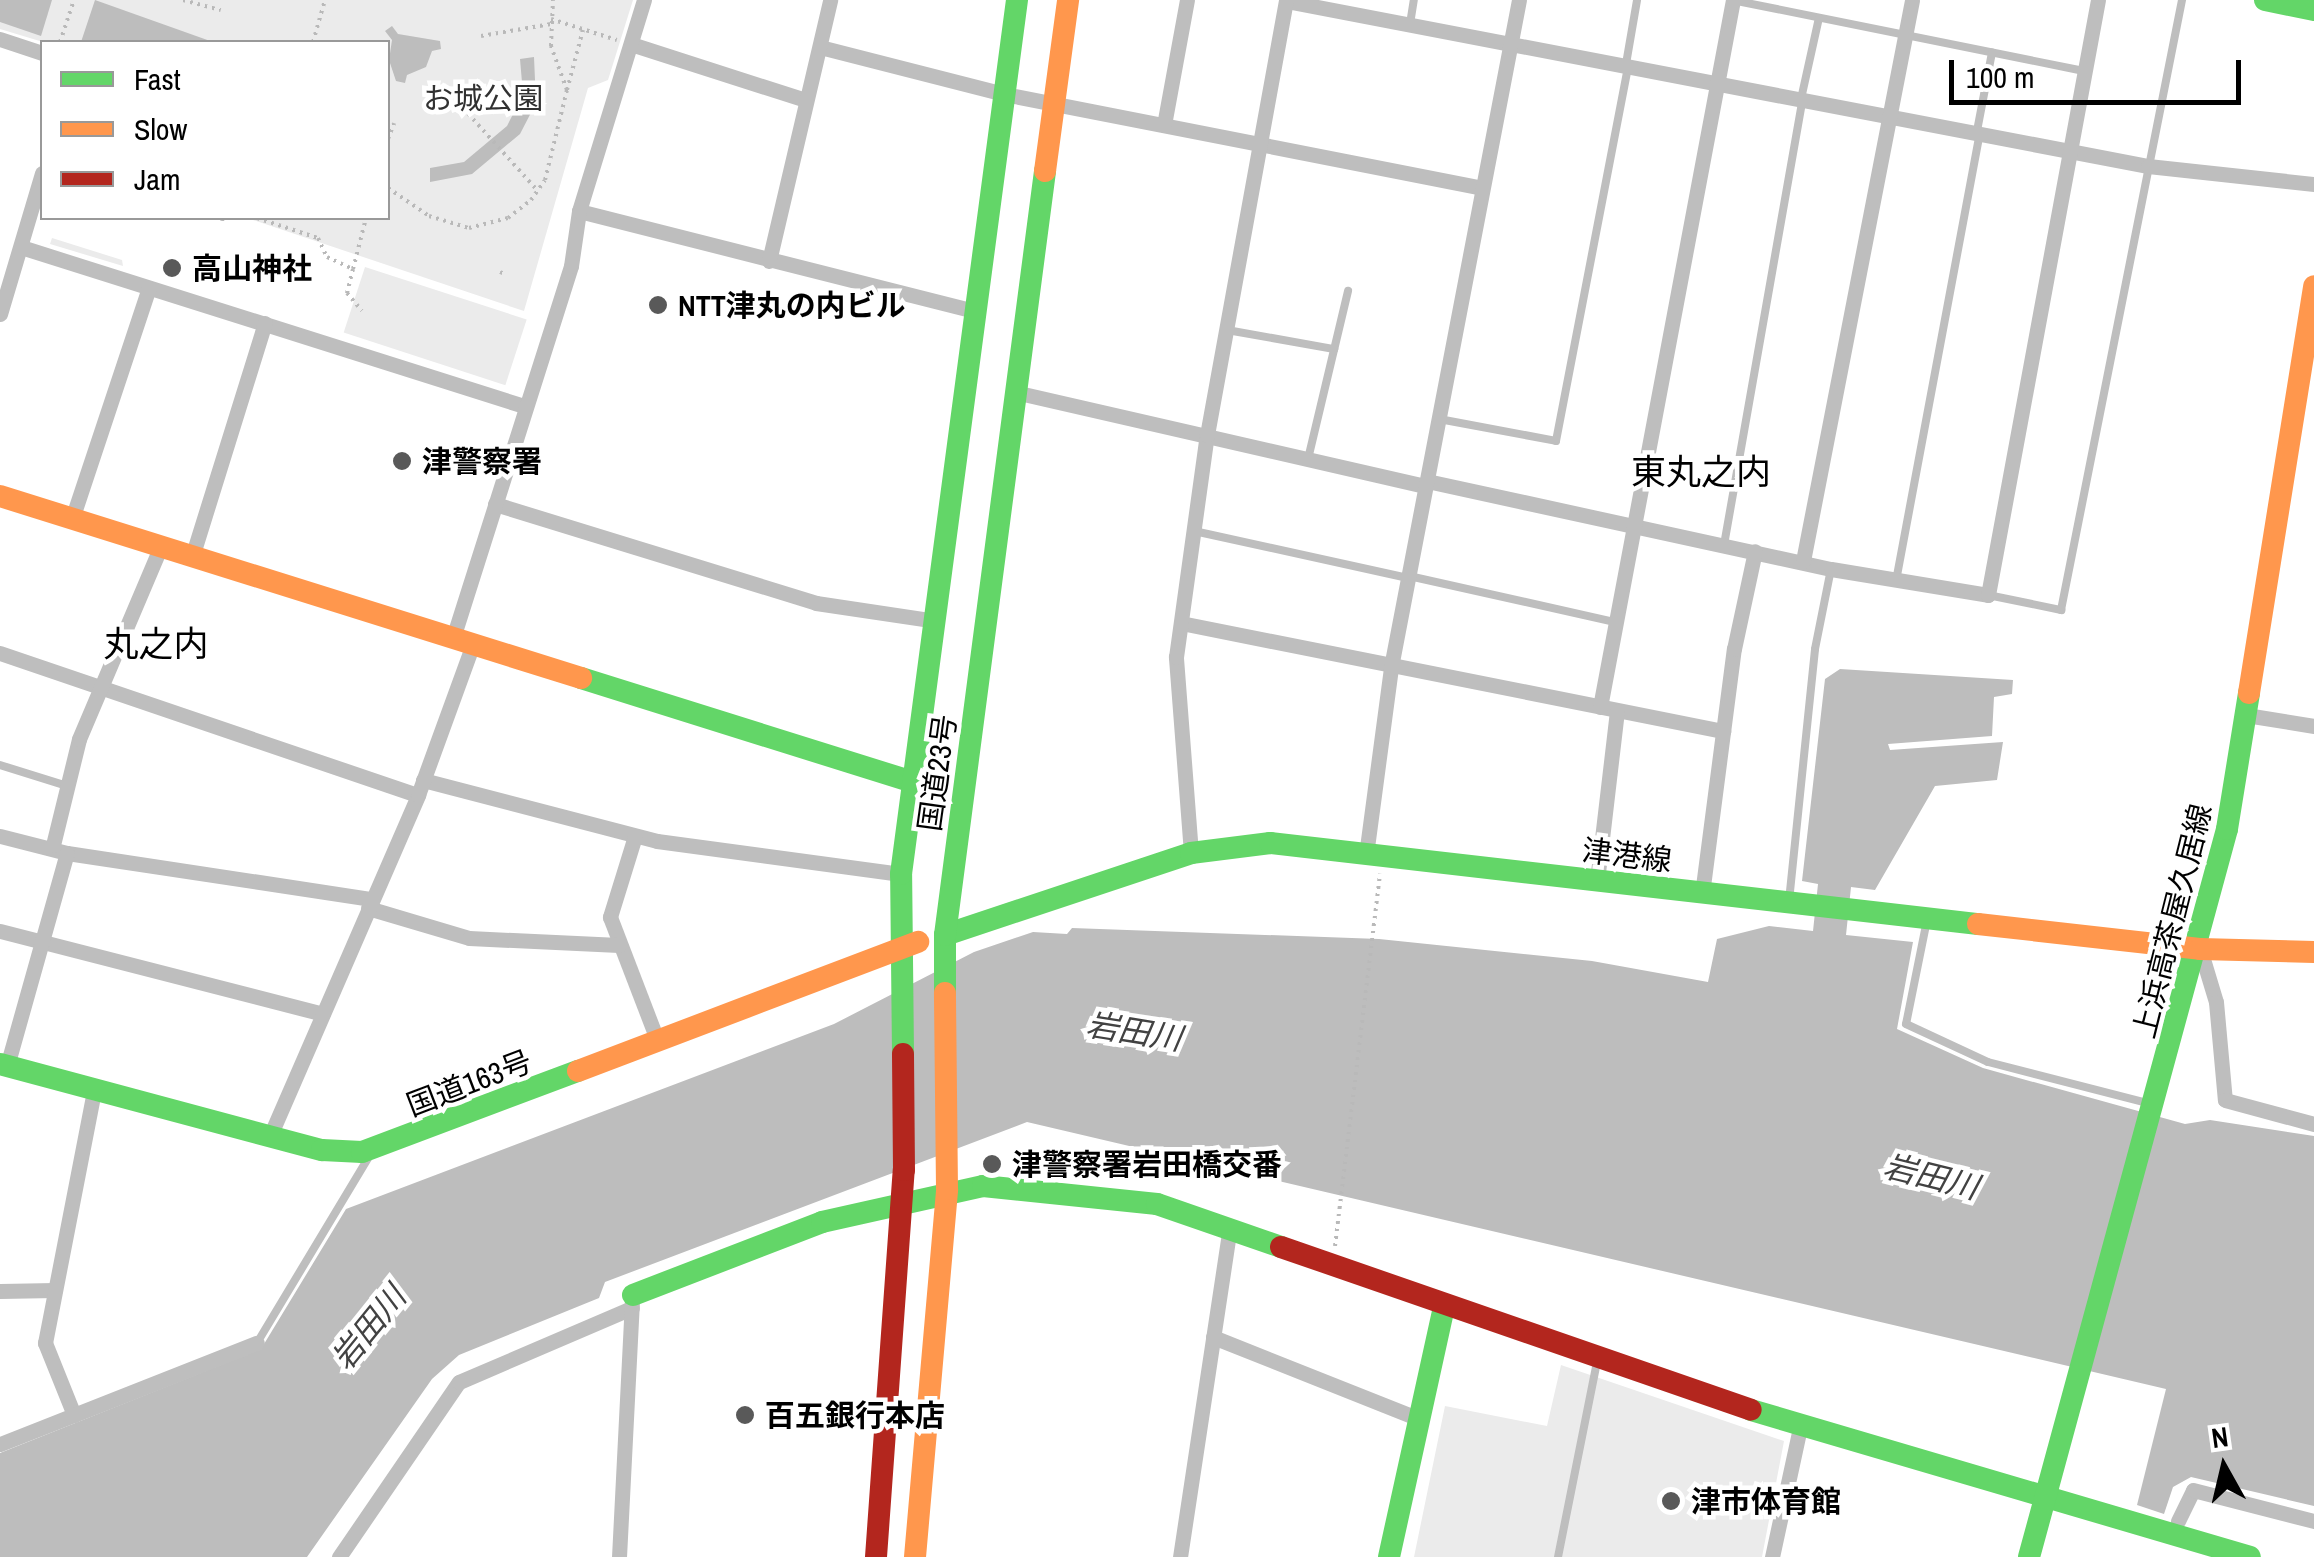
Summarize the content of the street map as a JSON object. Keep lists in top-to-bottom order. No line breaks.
{"streets":{"main road":["国道23号","津港線","上浜高茶屋久居線","国道163号"]},"crossings":[["国道23号","津港線"],["国道23号","国道163号"],["津港線","上浜高茶屋久居線"],["津港線","国道163号"]],"districts":["東丸之内","丸之内"],"water":["岩田川"],"parks":["お城公園"],"places":["高山神社","NTT津丸の内ビル","津警察署","津警察署岩田橋交番","百五銀行本店","津市体育館"],"legend":["Fast","Slow","Jam"],"scale_bar":"100 m","north":"top"}
